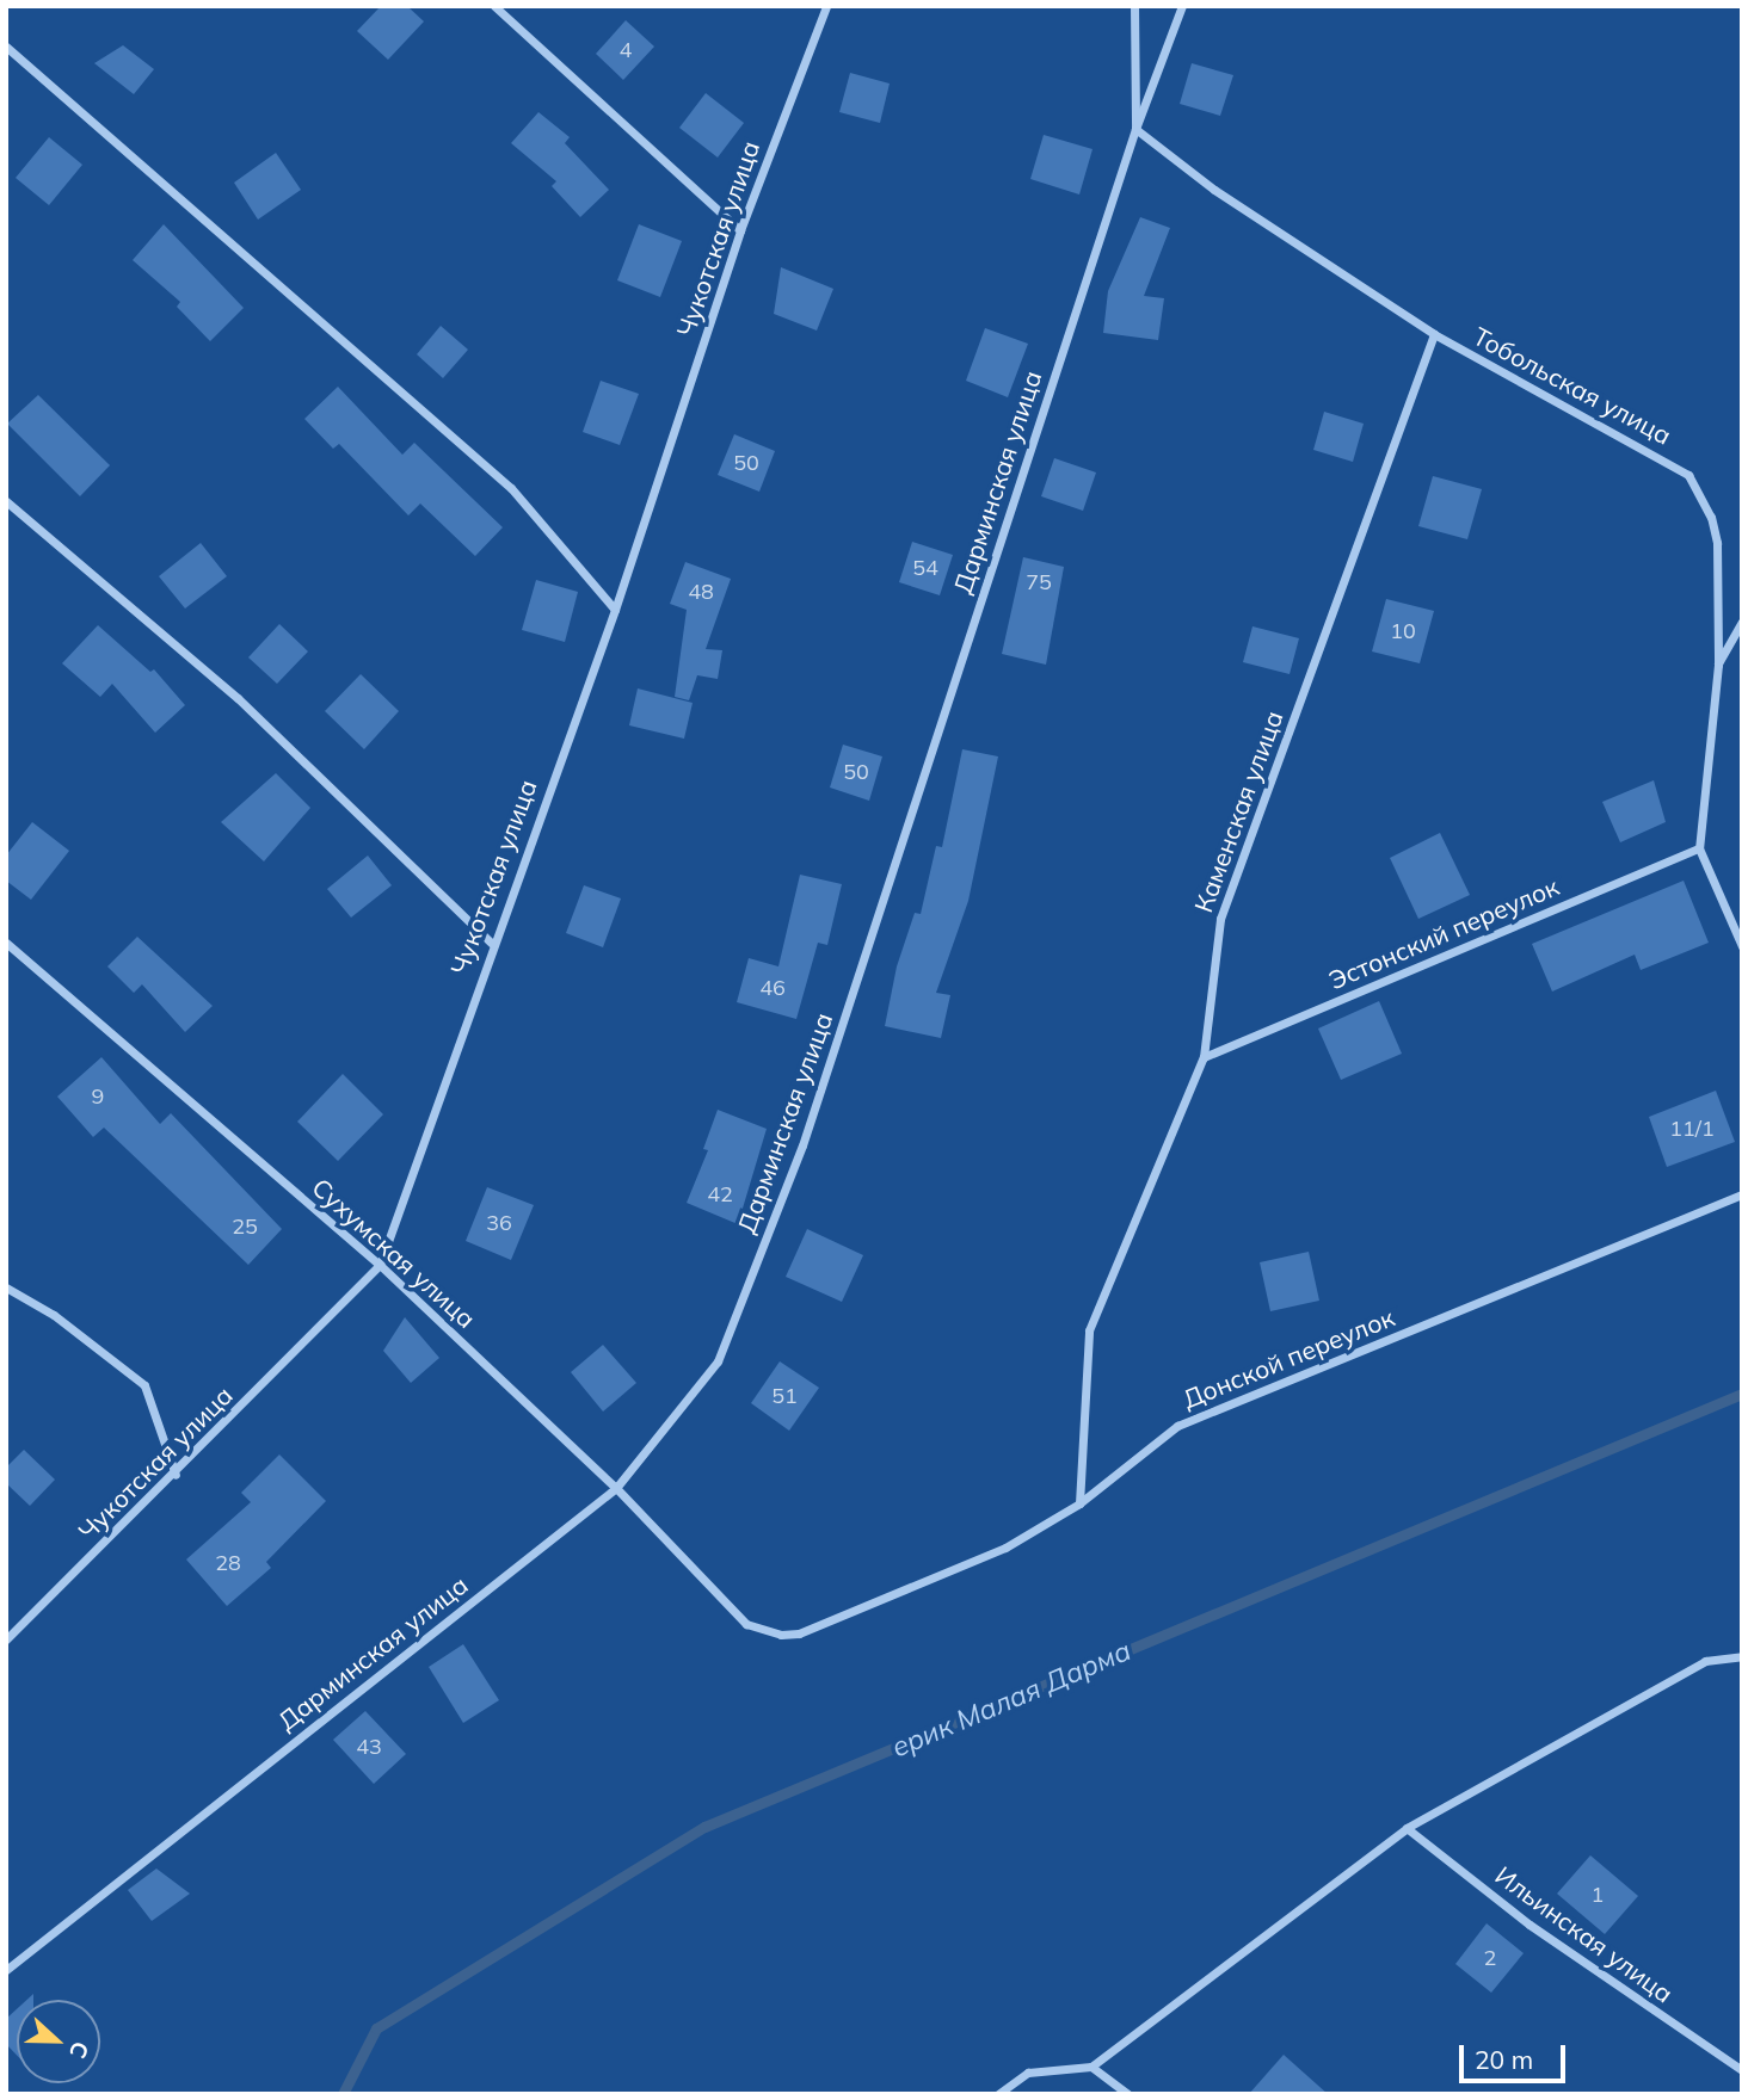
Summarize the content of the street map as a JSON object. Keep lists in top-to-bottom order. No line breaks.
{"streets":{"street":["Чукотская улица","Тобольская улица","Дарминская улица","Каменская улица","Эстонский переулок","Сухумская улица","Донской переулок","Ильинская улица"]},"crossings":[["Чукотская улица","Сухумская улица"],["Тобольская улица","Дарминская улица"],["Тобольская улица","Каменская улица"],["Тобольская улица","Эстонский переулок"],["Дарминская улица","Сухумская улица"],["Каменская улица","Эстонский переулок"],["Каменская улица","Донской переулок"],["Сухумская улица","Донской переулок"]],"water":["ерик Малая Дарма"],"house_numbers":["4","50","54","75","48","10","50","46","9","11/1","42","36","25","51","28","43","1","2"],"scale_bar":"20 m","north":"right"}
